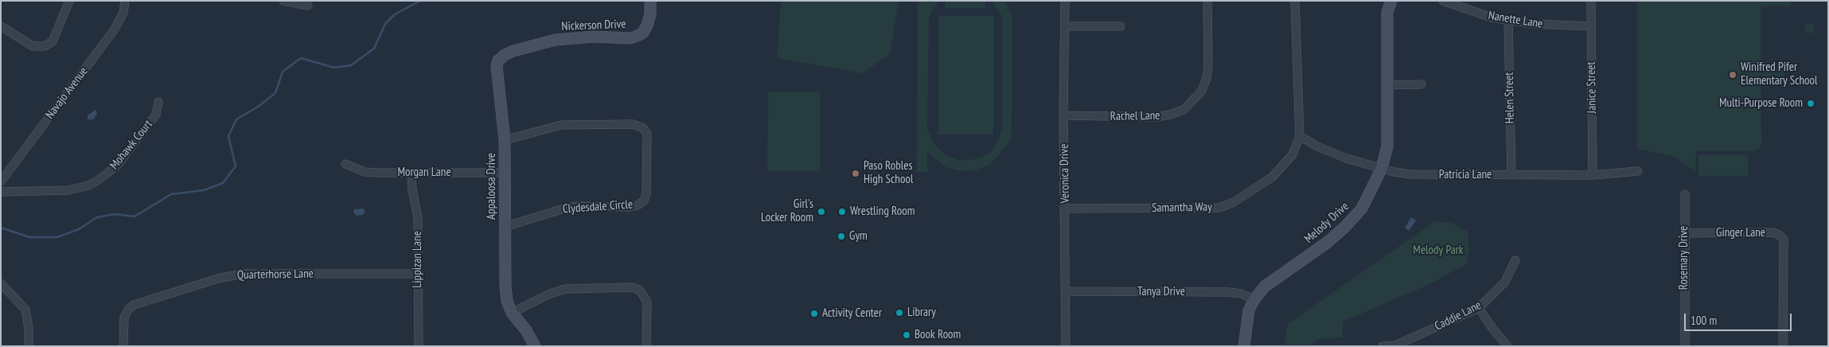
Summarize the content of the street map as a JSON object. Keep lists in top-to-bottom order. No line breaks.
{"streets":{"street":["Nanette Lane","Nickerson Drive","Janice Street","Navajo Avenue","Helen Street","Rachel Lane","Mohawk Court","Morgan Lane","Veronica Drive","Patricia Lane","Appaloosa Drive","Clydesdale Circle","Samantha Way","Melody Drive","Ginger Lane","Rosemary Drive","Lippizan Lane","Quarterhorse Lane","Tanya Drive","Caddie Lane"]},"crossings":[["Nanette Lane","Janice Street"],["Nanette Lane","Helen Street"],["Nickerson Drive","Appaloosa Drive"],["Janice Street","Patricia Lane"],["Helen Street","Patricia Lane"],["Rachel Lane","Veronica Drive"],["Morgan Lane","Appaloosa Drive"],["Morgan Lane","Lippizan Lane"],["Veronica Drive","Samantha Way"],["Veronica Drive","Tanya Drive"],["Patricia Lane","Samantha Way"],["Patricia Lane","Melody Drive"],["Appaloosa Drive","Clydesdale Circle"],["Melody Drive","Tanya Drive"],["Ginger Lane","Rosemary Drive"],["Lippizan Lane","Quarterhorse Lane"]],"parks":["Melody Park"],"places":["Winifred Pifer Elementary School","Multi-Purpose Room","Paso Robles High School","Girl's Locker Room","Wrestling Room","Gym","Library","Activity Center","Book Room"],"scale_bar":"100 m"}
